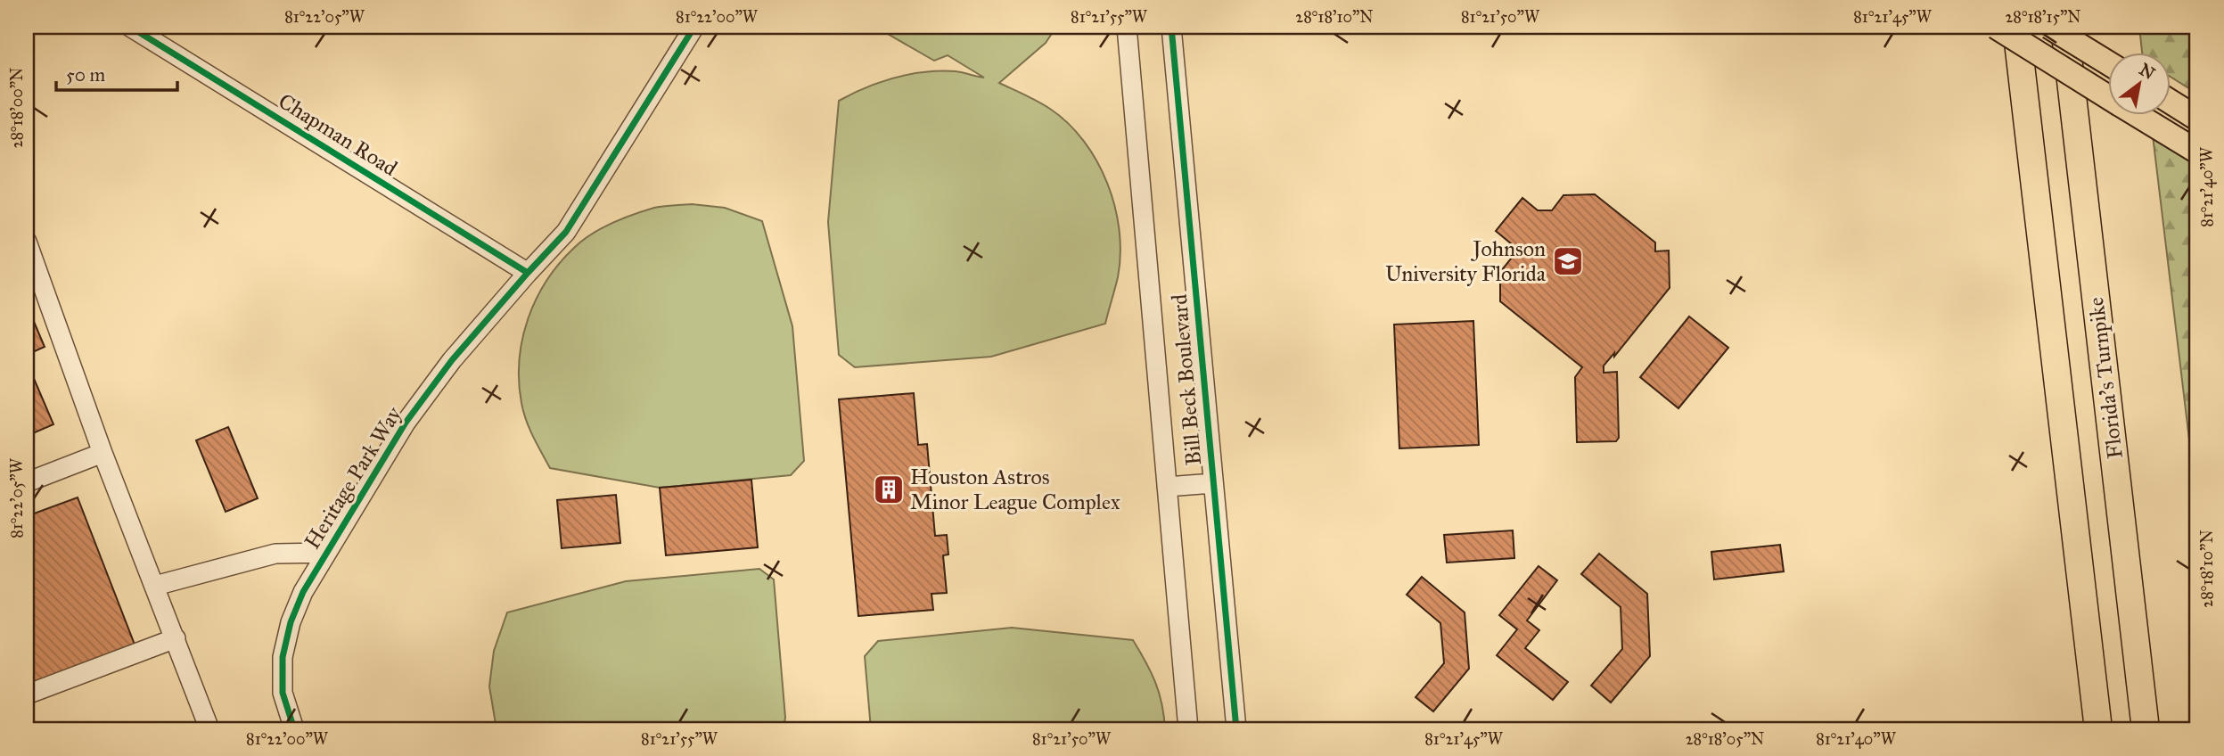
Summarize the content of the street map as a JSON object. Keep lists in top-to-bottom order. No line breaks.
{"streets":{"highway":["Florida's Turnpike"],"street":["Chapman Road","Bill Beck Boulevard","Heritage Park Way"]},"crossings":[["Chapman Road","Heritage Park Way"]],"places":{"school or university":["Johnson University Florida"],"building":["Houston Astros Minor League Complex"]},"scale_bar":"50 m","north":"top right","coordinates":["81°22'05\"W","81°22'00\"W","81°21'55\"W","28°18'10\"N","81°21'50\"W","81°21'45\"W","28°18'15\"N","28°18'00\"N","81°21'40\"W","28°18'05\"N"]}
